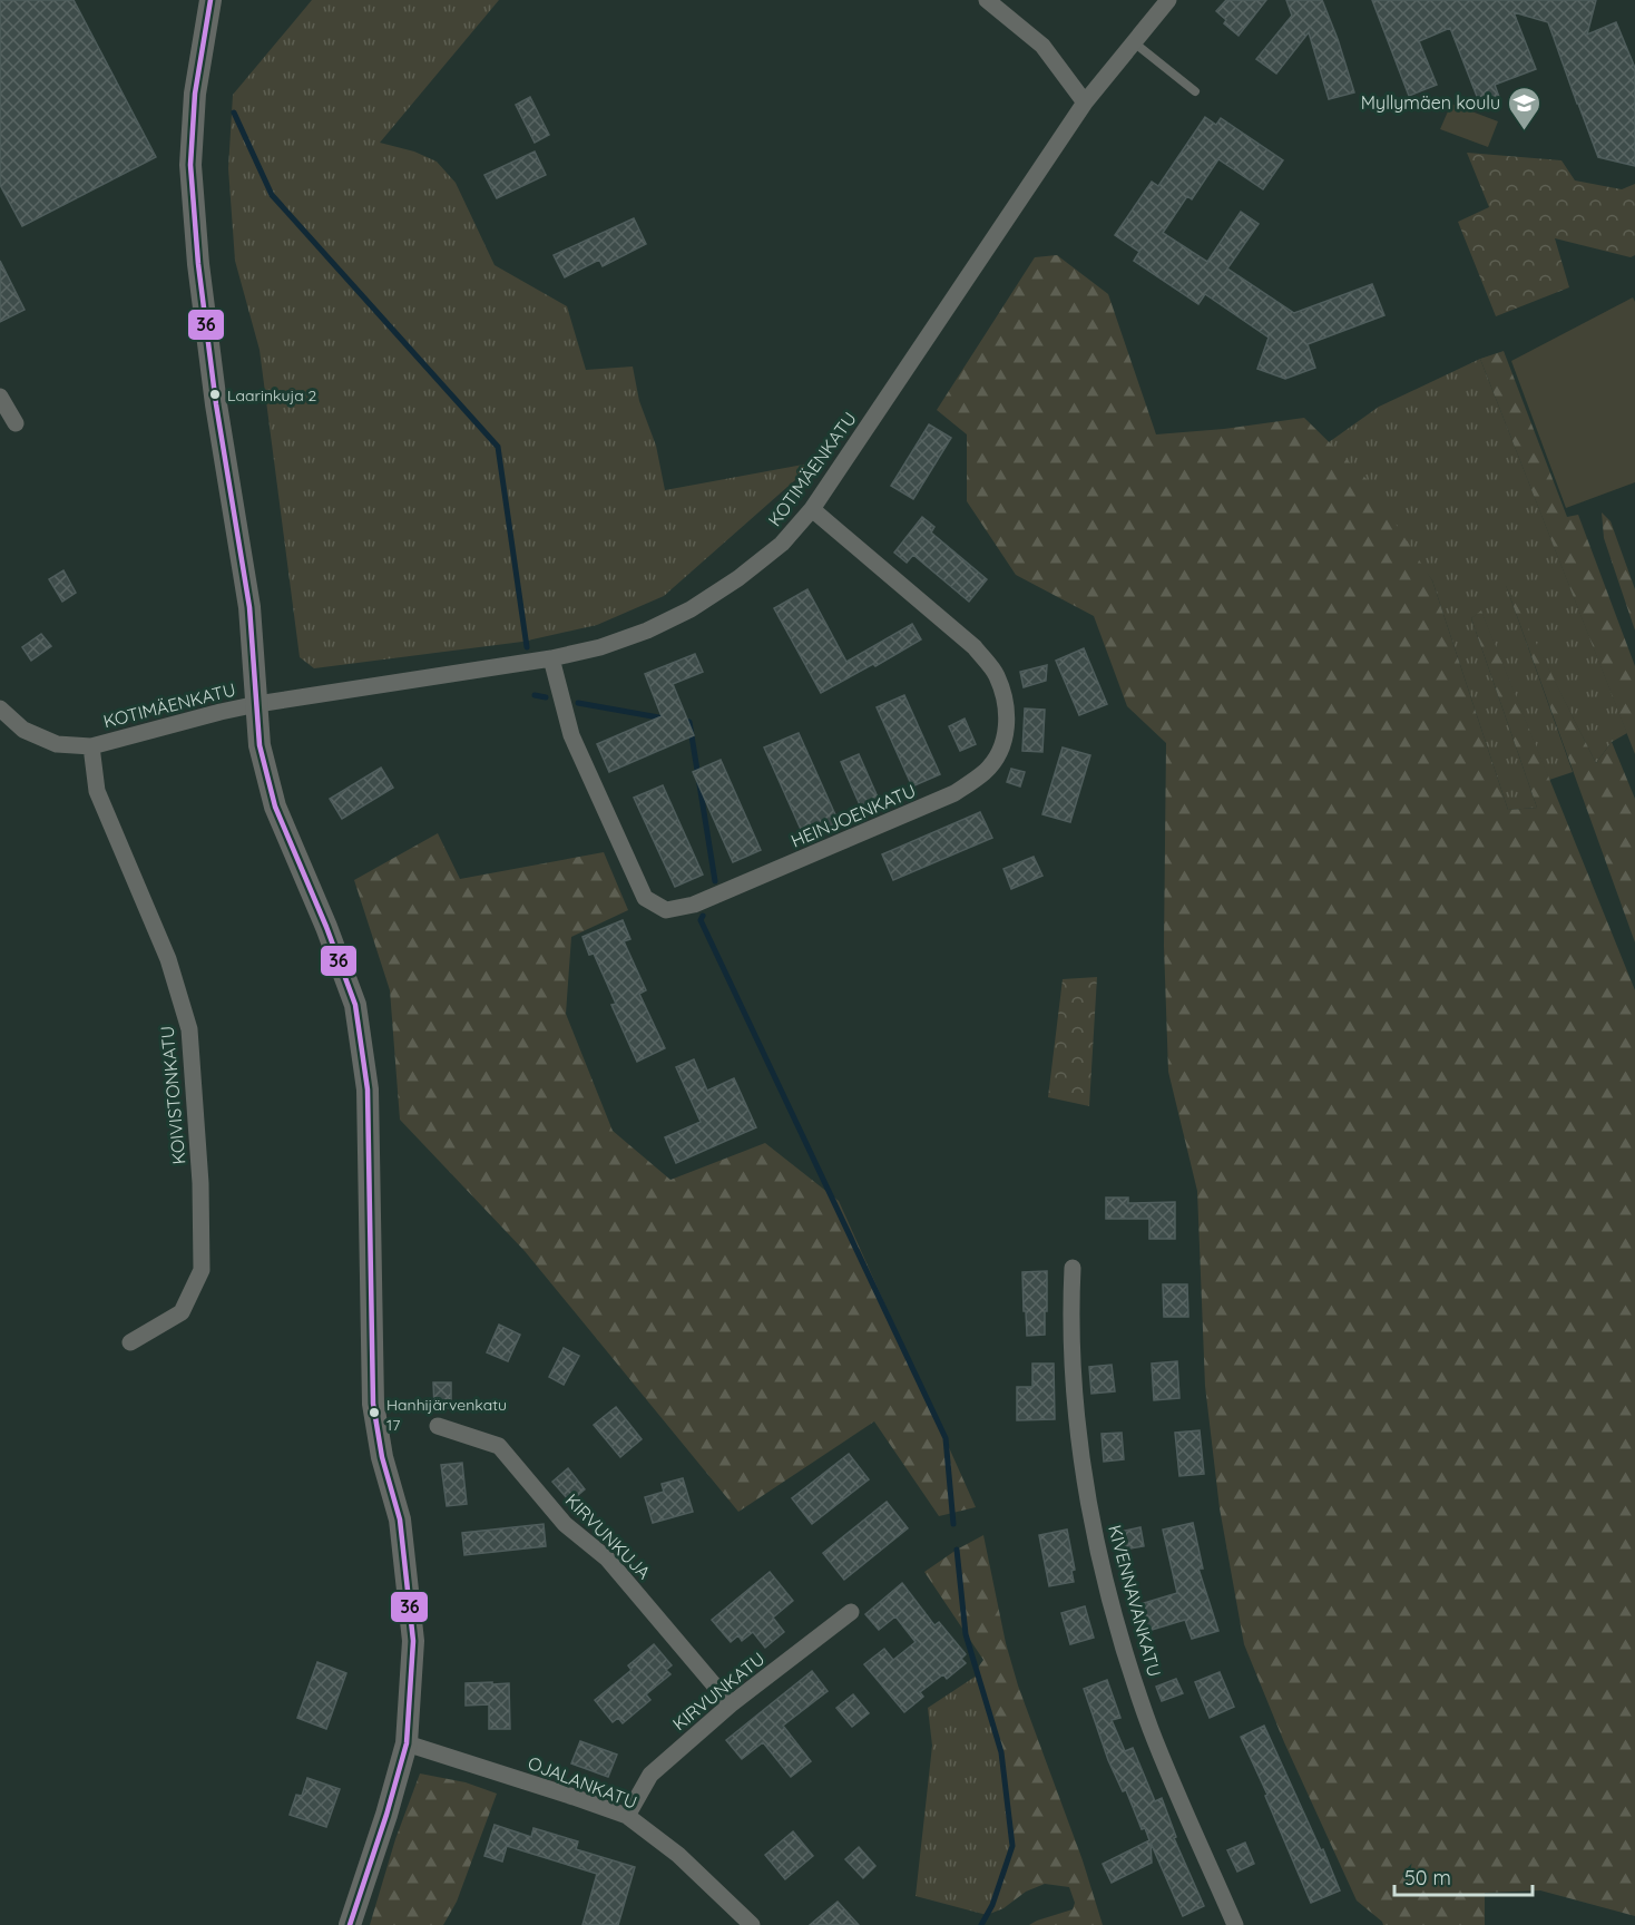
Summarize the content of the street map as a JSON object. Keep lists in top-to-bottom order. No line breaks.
{"streets":{"street":["KOTIMÄENKATU","HEINJOENKATU","KOIVISTONKATU","KIRVUNKUJA","KIVENNAVANKATU","KIRVUNKATU","OJALANKATU"]},"crossings":[["KOTIMÄENKATU","HEINJOENKATU"],["KOTIMÄENKATU","KOIVISTONKATU"],["KIRVUNKUJA","KIRVUNKATU"],["KIRVUNKATU","OJALANKATU"]],"places":{"school or university":["Myllymäen koulu"],"other":["Laarinkuja 2","Hanhijärvenkatu 17"]},"lines":["transit line 36"],"scale_bar":"50 m"}
